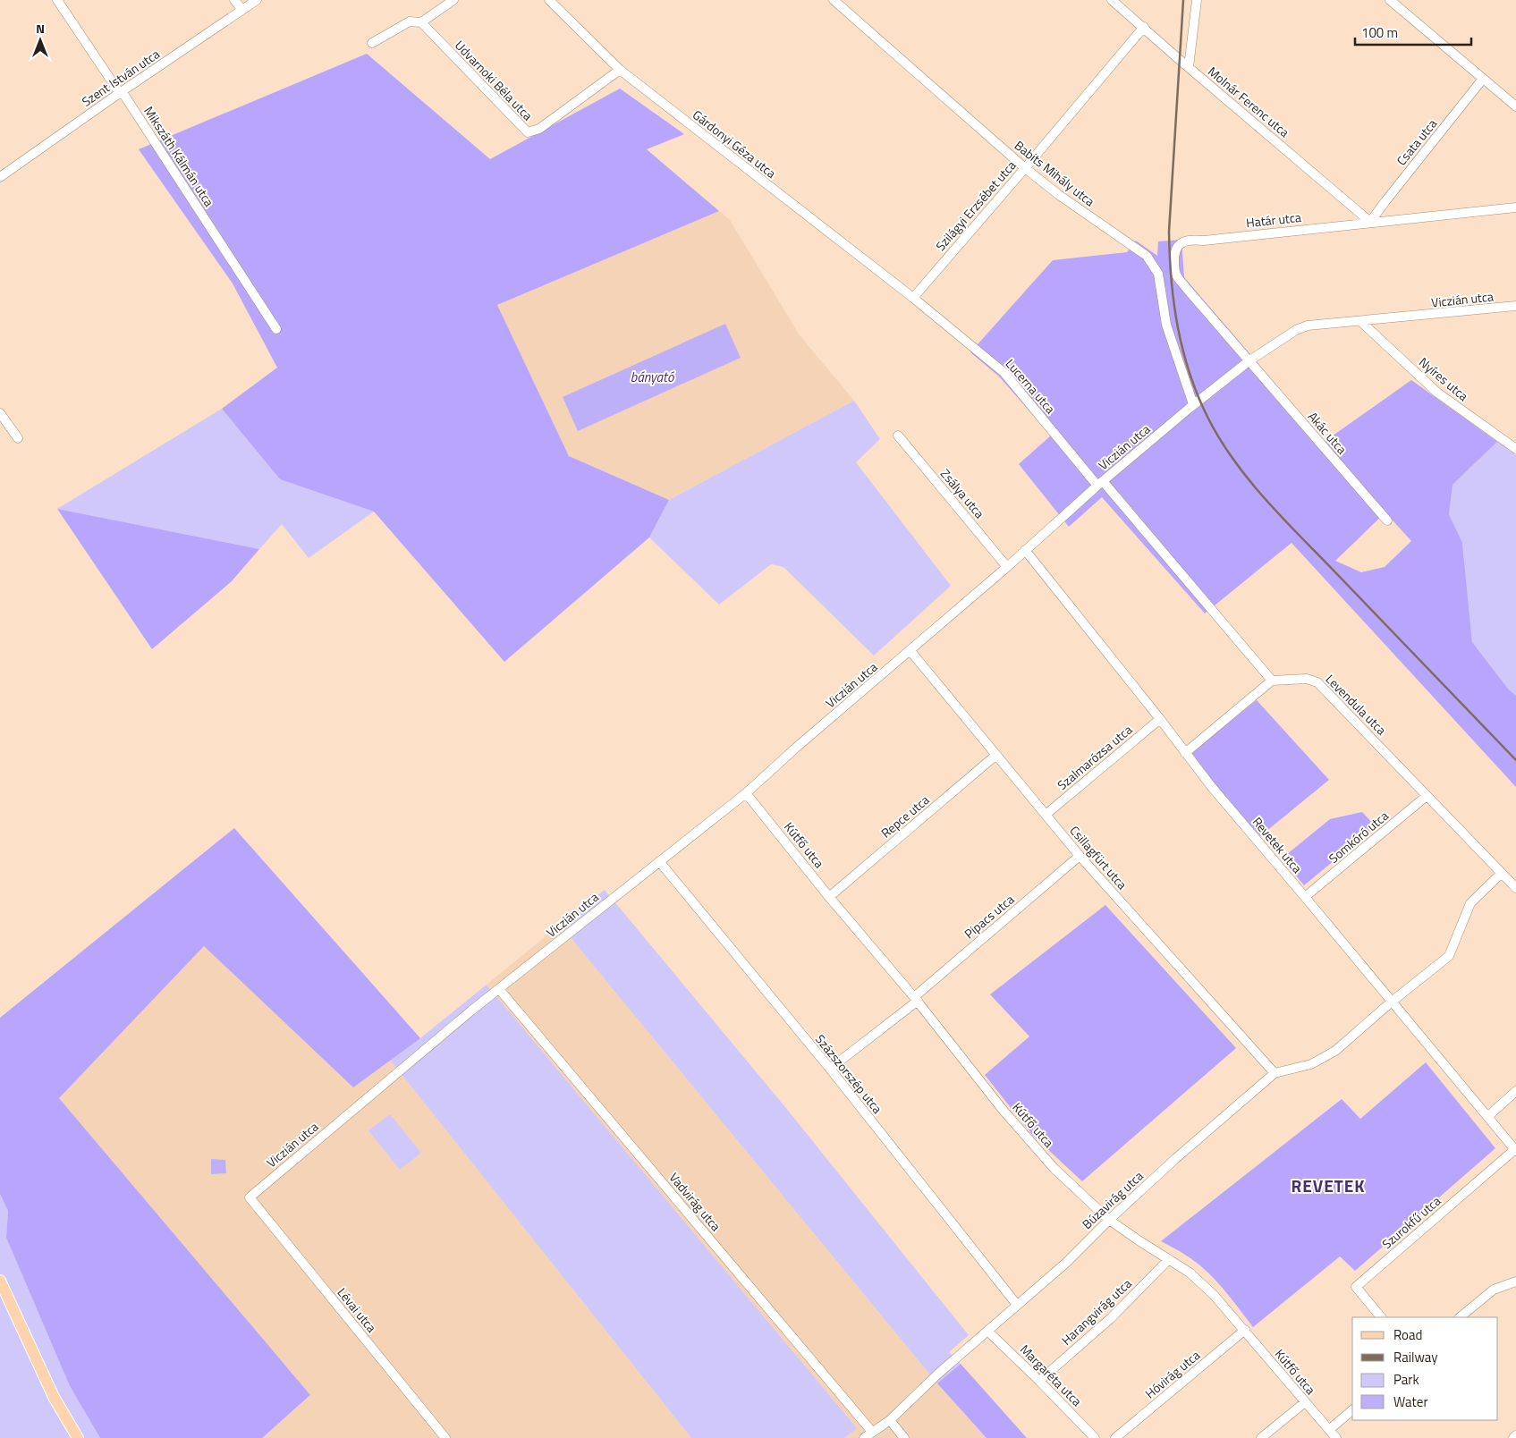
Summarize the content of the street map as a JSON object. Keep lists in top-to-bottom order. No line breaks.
{"streets":{"street":["Szent István utca","Udvarnoki Béla utca","Molnár Ferenc utca","Csata utca","Gárdonyi Géza utca","Mikszáth Kálmán utca","Babits Mihály utca","Szilágyi Erzsébet utca","Határ utca","Viczián utca","Nyíres utca","Lucerna utca","Akác utca","Zsálya utca","Levendula utca","Szalmarózsa utca","Repce utca","Somkóró utca","Kútfő utca","Revetek utca","Csillagfürt utca","Pipacs utca","Százszorszép utca","Búzavirág utca","Vadvirág utca","Szurokfű utca","Lévai utca","Harangvirág utca","Hóvirág utca","Margaréta utca"]},"crossings":[["Szent István utca","Mikszáth Kálmán utca"],["Udvarnoki Béla utca","Gárdonyi Géza utca"],["Molnár Ferenc utca","Csata utca"],["Molnár Ferenc utca","Szilágyi Erzsébet utca"],["Molnár Ferenc utca","Határ utca"],["Csata utca","Határ utca"],["Gárdonyi Géza utca","Szilágyi Erzsébet utca"],["Gárdonyi Géza utca","Lucerna utca"],["Babits Mihály utca","Szilágyi Erzsébet utca"],["Babits Mihály utca","Viczián utca"],["Szilágyi Erzsébet utca","Lucerna utca"],["Határ utca","Viczián utca"],["Határ utca","Akác utca"],["Viczián utca","Nyíres utca"],["Viczián utca","Lucerna utca"],["Viczián utca","Akác utca"],["Viczián utca","Zsálya utca"],["Viczián utca","Kútfő utca"],["Viczián utca","Revetek utca"],["Viczián utca","Csillagfürt utca"],["Viczián utca","Százszorszép utca"],["Viczián utca","Vadvirág utca"],["Viczián utca","Lévai utca"],["Levendula utca","Somkóró utca"],["Levendula utca","Búzavirág utca"],["Szalmarózsa utca","Revetek utca"],["Szalmarózsa utca","Csillagfürt utca"],["Repce utca","Kútfő utca"],["Repce utca","Csillagfürt utca"],["Somkóró utca","Revetek utca"],["Kútfő utca","Pipacs utca"],["Kútfő utca","Búzavirág utca"],["Kútfő utca","Harangvirág utca"],["Kútfő utca","Hóvirág utca"],["Revetek utca","Búzavirág utca"],["Revetek utca","Szurokfű utca"],["Csillagfürt utca","Pipacs utca"],["Csillagfürt utca","Búzavirág utca"],["Pipacs utca","Százszorszép utca"],["Százszorszép utca","Búzavirág utca"],["Búzavirág utca","Vadvirág utca"],["Búzavirág utca","Margaréta utca"],["Harangvirág utca","Margaréta utca"]],"districts":["REVETEK"],"water":["bányató"],"legend":["Road","Railway","Park","Water"],"scale_bar":"100 m","north":"top"}
